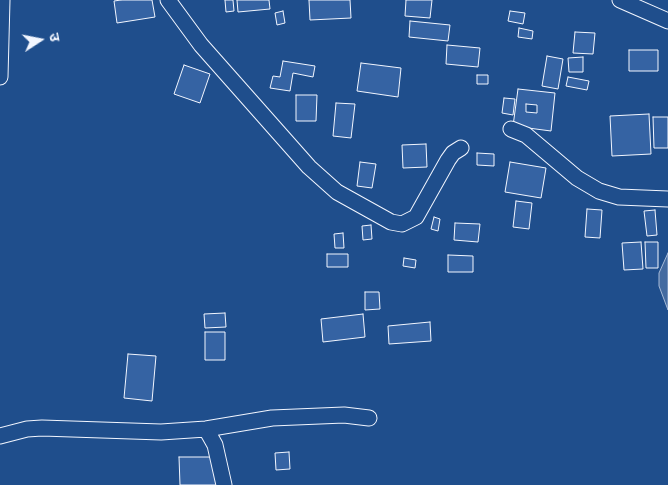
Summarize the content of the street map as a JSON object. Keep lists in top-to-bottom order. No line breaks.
{"north":"right"}
